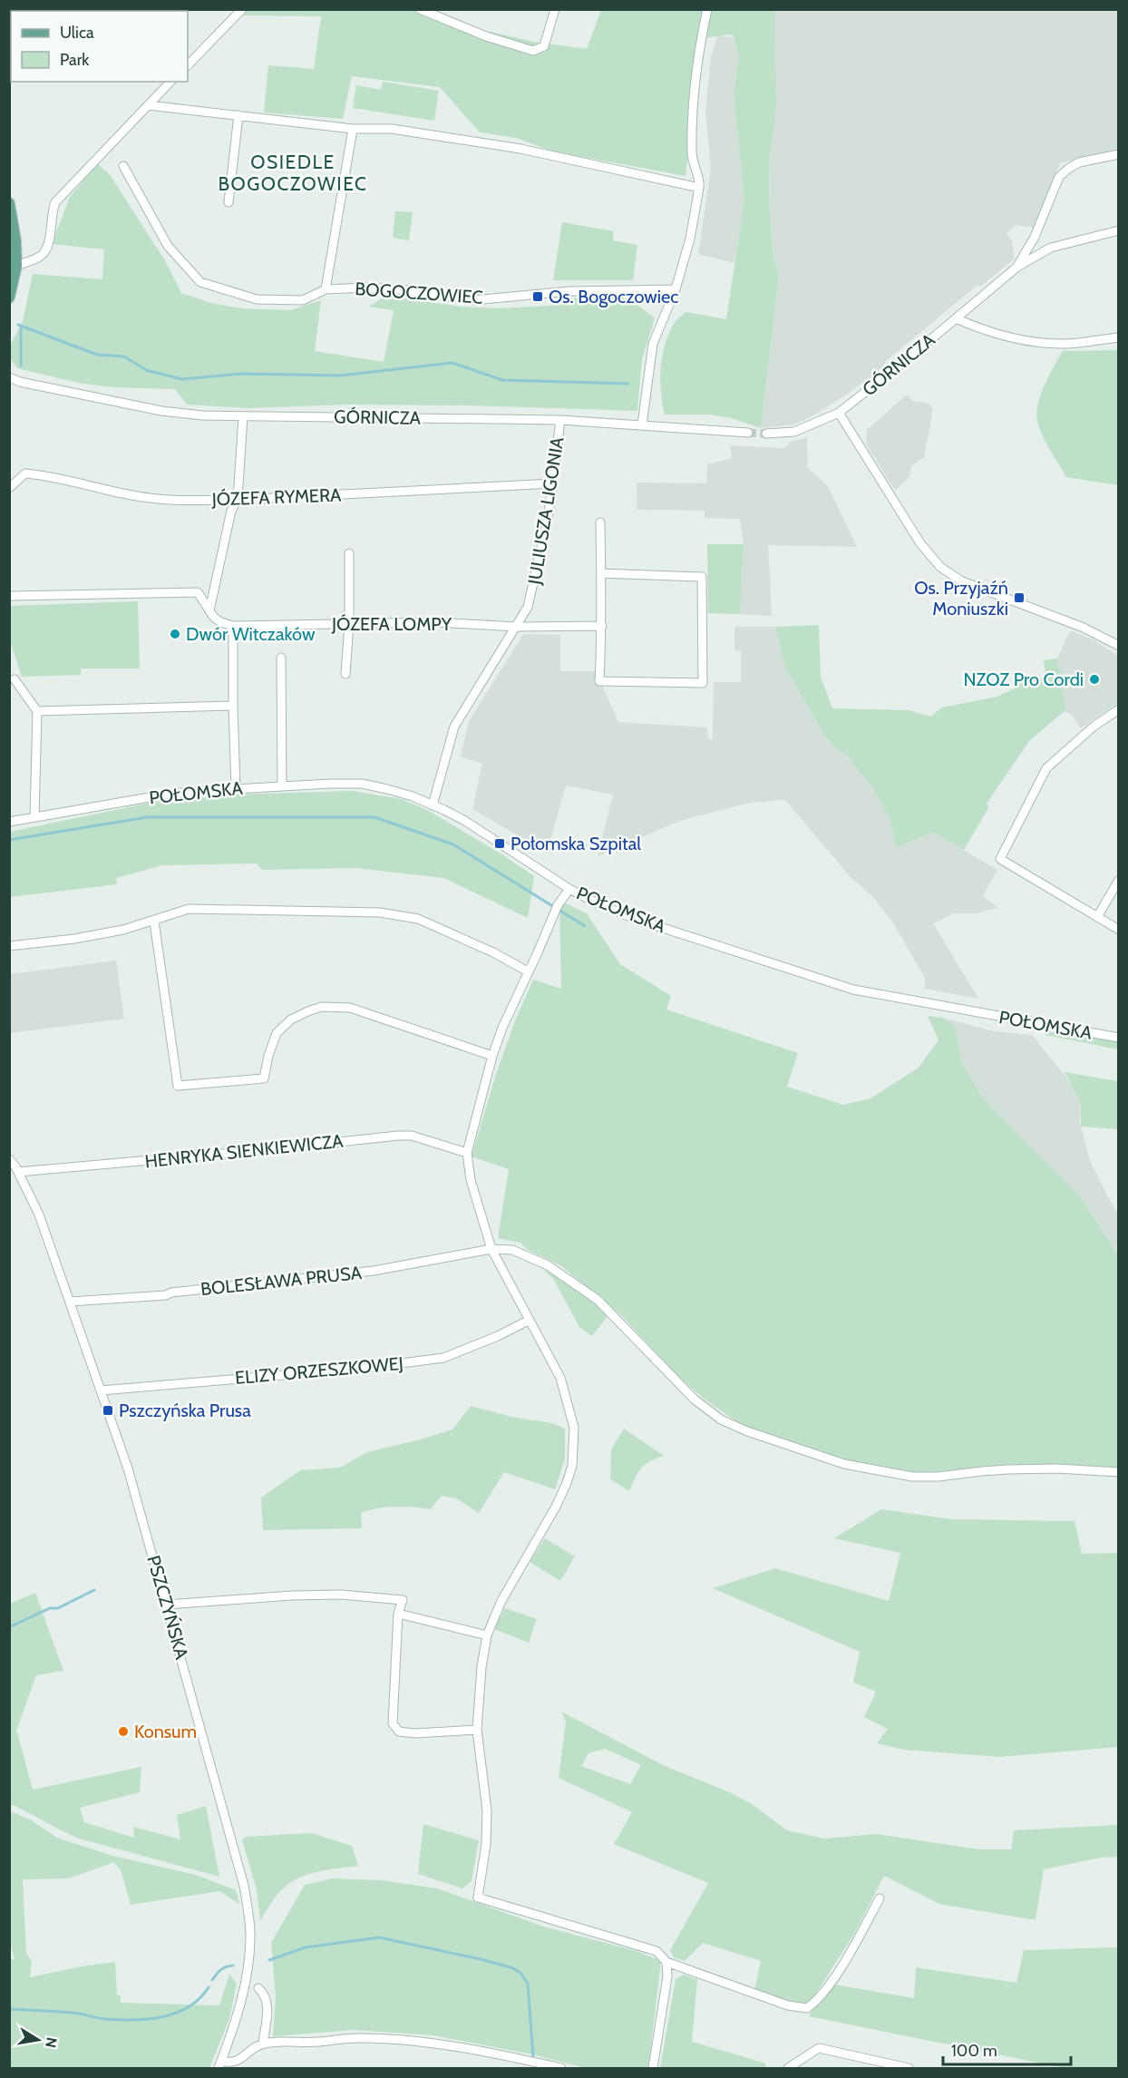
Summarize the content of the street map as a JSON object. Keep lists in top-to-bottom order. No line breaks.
{"streets":{"street":["BOGOCZOWIEC","GÓRNICZA","JÓZEFA RYMERA","JULIUSZA LIGONIA","JÓZEFA LOMPY","POŁOMSKA","HENRYKA SIENKIEWICZA","BOLESŁAWA PRUSA","ELIZY ORZESZKOWEJ","PSZCZYŃSKA"]},"crossings":[["GÓRNICZA","JULIUSZA LIGONIA"],["JÓZEFA RYMERA","JULIUSZA LIGONIA"],["JULIUSZA LIGONIA","JÓZEFA LOMPY"],["JULIUSZA LIGONIA","POŁOMSKA"],["HENRYKA SIENKIEWICZA","PSZCZYŃSKA"],["BOLESŁAWA PRUSA","PSZCZYŃSKA"],["ELIZY ORZESZKOWEJ","PSZCZYŃSKA"]],"districts":["OSIEDLE BOGOCZOWIEC"],"places":{"transit":["Os. Bogoczowiec","Os. Przyjaźń Moniuszki","Połomska Szpital","Pszczyńska Prusa"],"other":["Dwór Witczaków","NZOZ Pro Cordi","Konsum"]},"legend":["Ulica","Park"],"scale_bar":"100 m","north":"right"}
